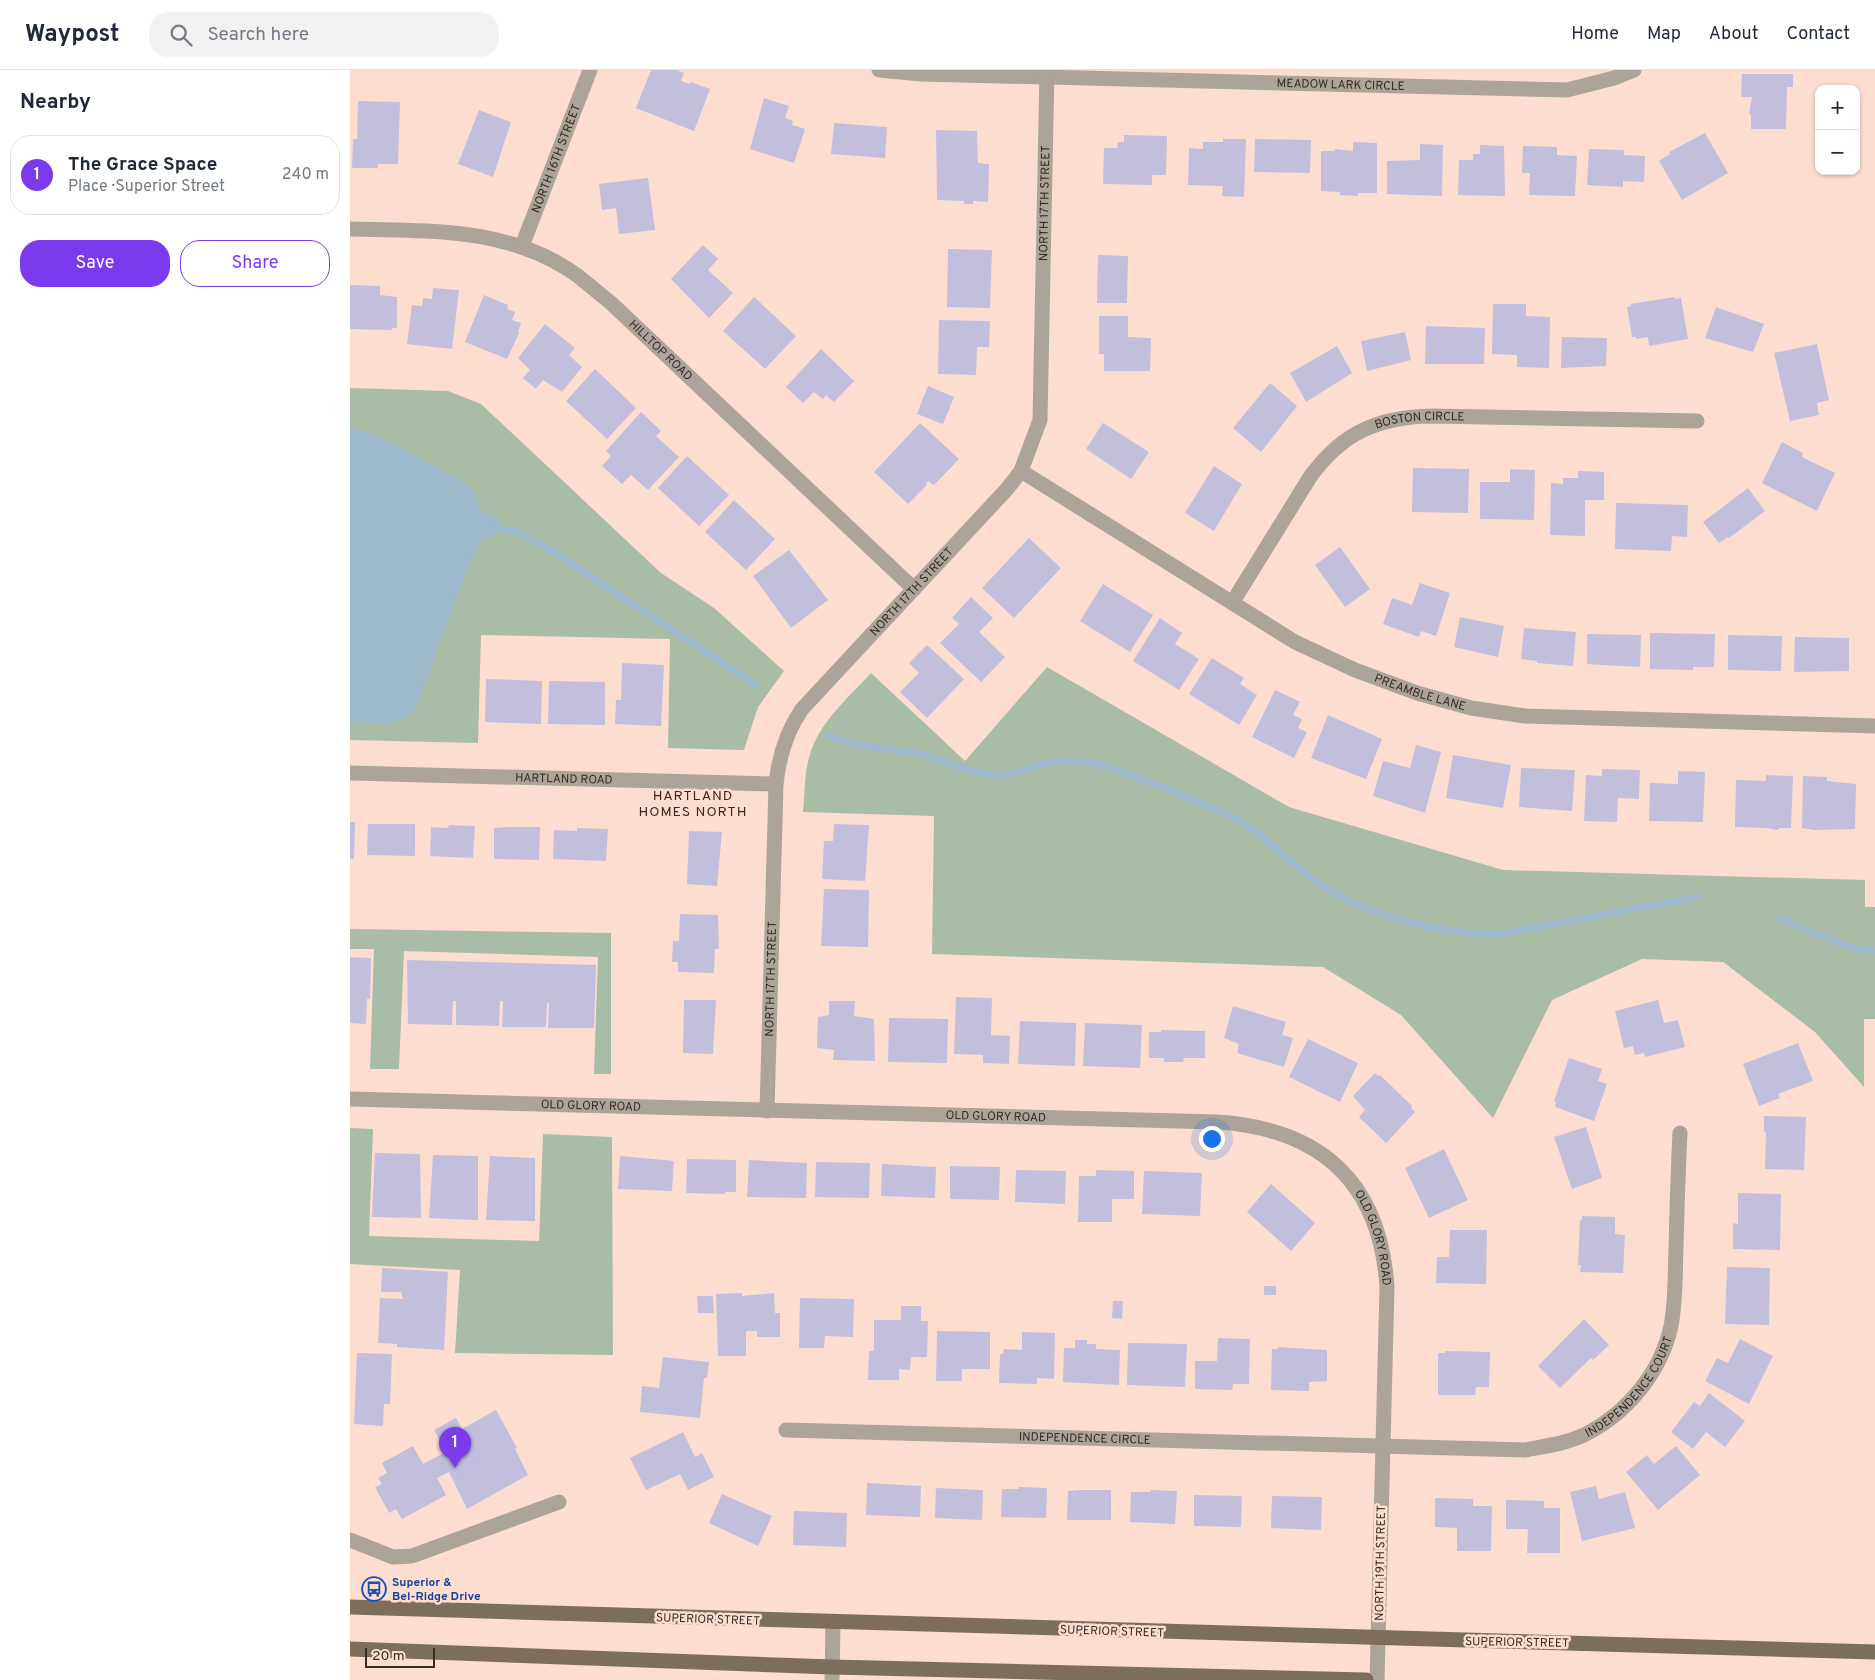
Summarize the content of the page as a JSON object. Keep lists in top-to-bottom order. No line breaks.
{"streets":{"main road":["SUPERIOR STREET"],"street":["MEADOW LARK CIRCLE","NORTH 16TH STREET","NORTH 17TH STREET","HILLTOP ROAD","BOSTON CIRCLE","PREAMBLE LANE","HARTLAND ROAD","OLD GLORY ROAD","INDEPENDENCE COURT","INDEPENDENCE CIRCLE","NORTH 19TH STREET"]},"crossings":[["MEADOW LARK CIRCLE","NORTH 17TH STREET"],["NORTH 16TH STREET","HILLTOP ROAD"],["NORTH 17TH STREET","HILLTOP ROAD"],["NORTH 17TH STREET","PREAMBLE LANE"],["NORTH 17TH STREET","HARTLAND ROAD"],["NORTH 17TH STREET","OLD GLORY ROAD"],["BOSTON CIRCLE","PREAMBLE LANE"],["OLD GLORY ROAD","INDEPENDENCE COURT"],["OLD GLORY ROAD","INDEPENDENCE CIRCLE"],["OLD GLORY ROAD","NORTH 19TH STREET"],["INDEPENDENCE COURT","INDEPENDENCE CIRCLE"],["INDEPENDENCE COURT","NORTH 19TH STREET"],["INDEPENDENCE CIRCLE","NORTH 19TH STREET"],["NORTH 19TH STREET","SUPERIOR STREET"]],"districts":["HARTLAND HOMES NORTH"],"places":{"bus stop":["Superior & Bel‐Ridge Drive"]},"scale_bar":"20 m","page":{"header":"Waypost","search":"Search here","nav":["Home","Map","About","Contact"],"heading":"Nearby","map_buttons":["+","−"],"list":[{"mark":"1","name":"The Grace Space","note":"Place · Superior Street","value":"240 m"}],"buttons":["Save","Share"],"pins":"1","scale":"20 m"}}
